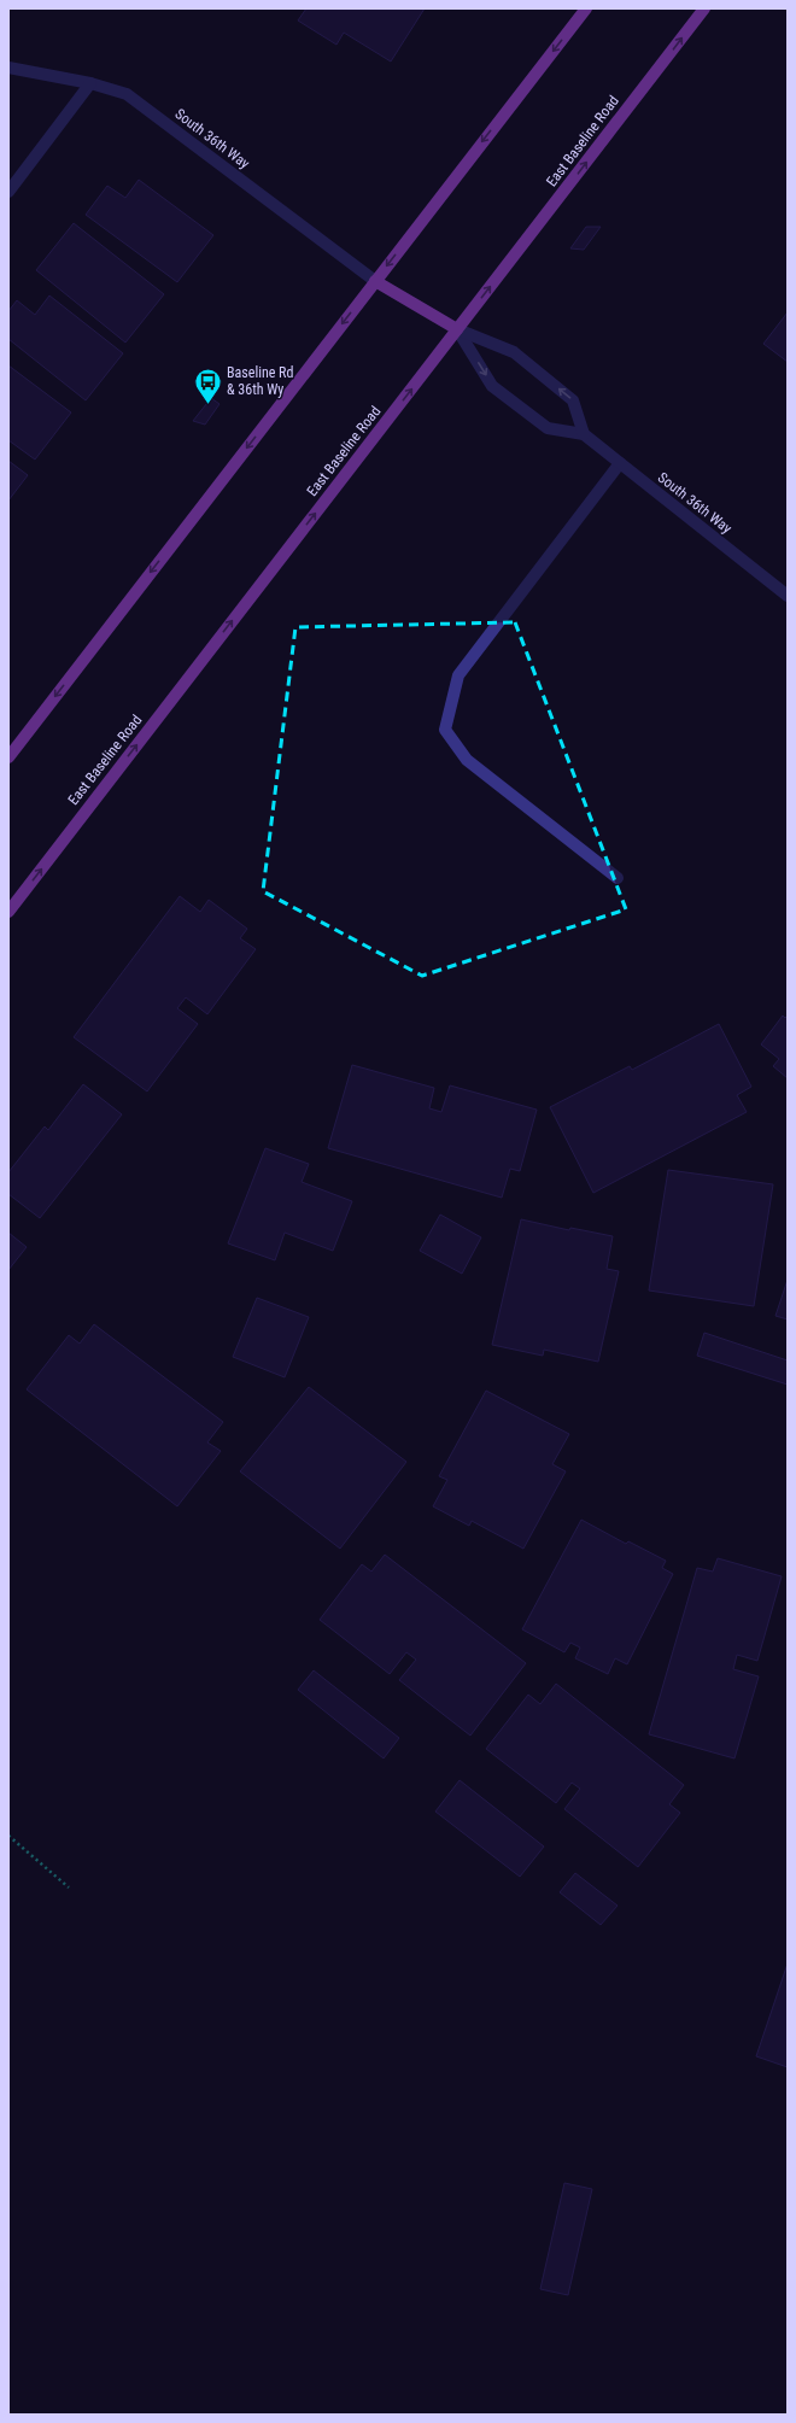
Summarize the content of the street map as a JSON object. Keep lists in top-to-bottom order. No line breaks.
{"streets":{"main road":["East Baseline Road"],"street":["South 36th Way"]},"crossings":[["South 36th Way","East Baseline Road"]],"places":{"bus stop":["Baseline Rd & 36th Wy"]}}
